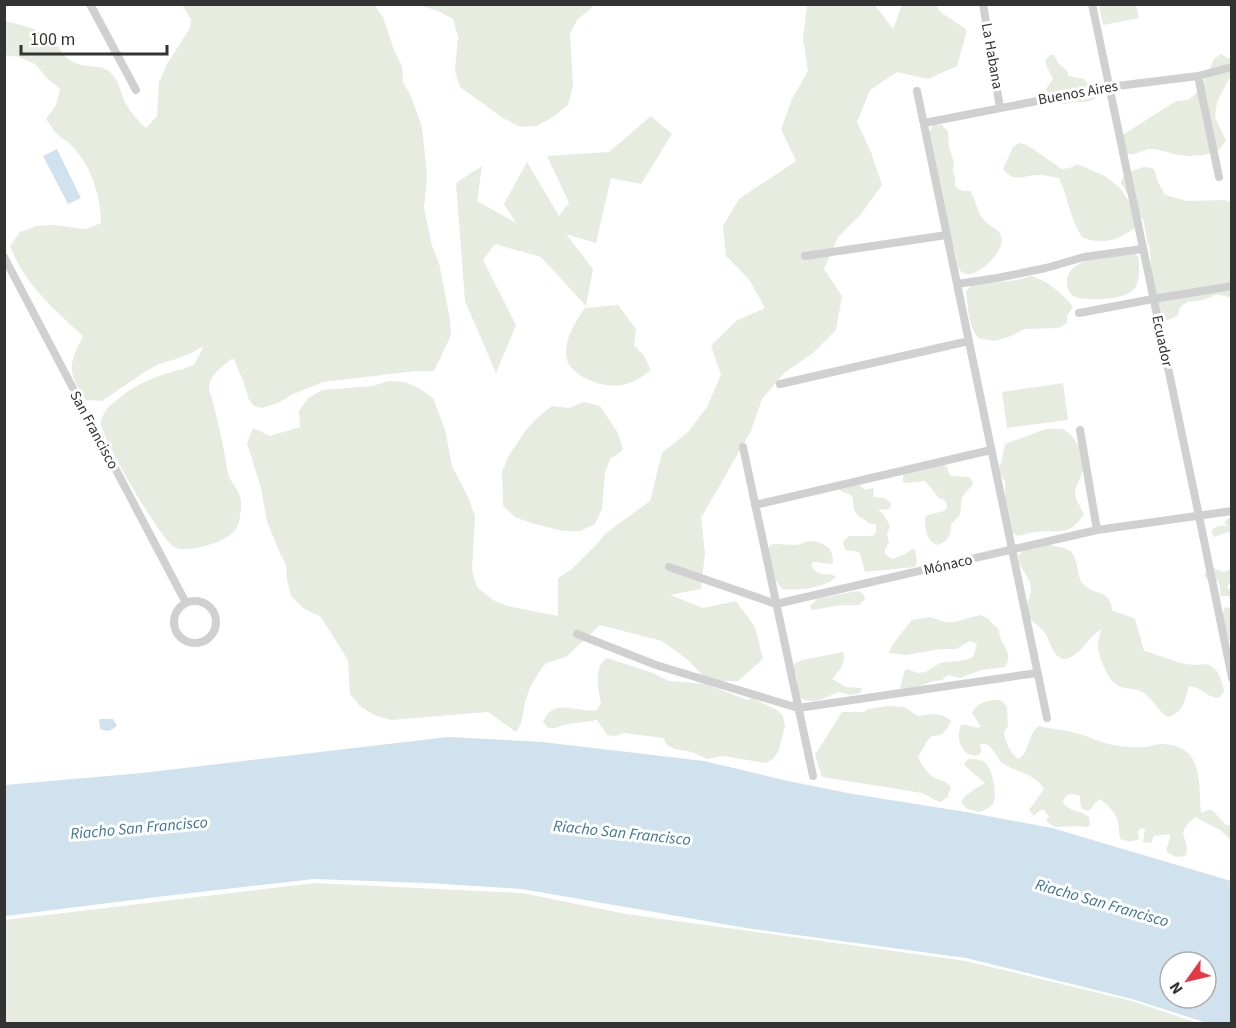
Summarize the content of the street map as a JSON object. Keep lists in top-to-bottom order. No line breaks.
{"streets":{"street":["La Habana","Buenos Aires","Ecuador","San Francisco","Mónaco"]},"crossings":[["La Habana","Buenos Aires"],["Buenos Aires","Ecuador"],["Ecuador","Mónaco"]],"water":["Riacho San Francisco"],"scale_bar":"100 m","north":"bottom left"}
